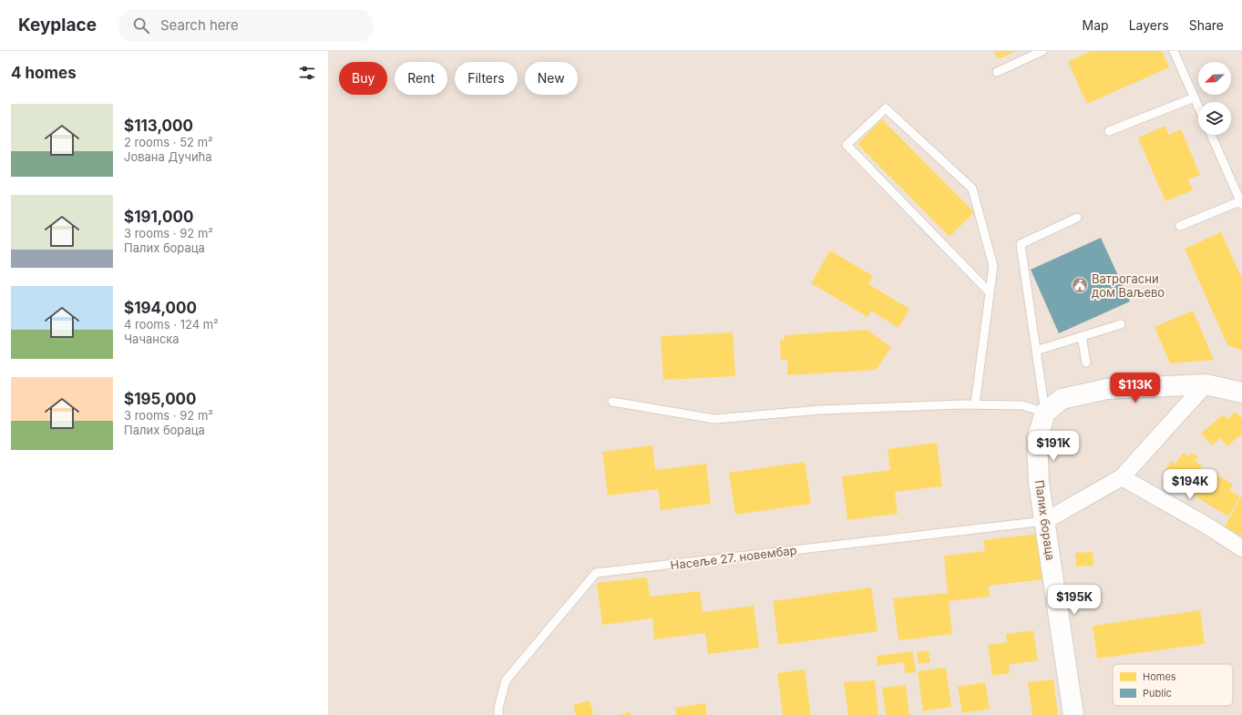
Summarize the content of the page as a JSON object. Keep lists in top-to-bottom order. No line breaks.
{"streets":{"street":["Палих бораца"],"lane":["Насеље 27. новембар"]},"crossings":[["Палих бораца","Насеље 27. новембар"]],"places":{"public building":["Ватрогасни дом Ваљево"]},"legend":["Homes","Public"],"north":"bottom left","page":{"header":"Keyplace","search":"Search here","nav":["Map","Layers","Share"],"heading":"4 homes","chip":["Buy","Rent","Filters","New"],"list":[{"name":"$113,000","note":"2 rooms · 52 m² · Јована Дучића"},{"name":"$191,000","note":"3 rooms · 92 m² · Палих бораца"},{"name":"$194,000","note":"4 rooms · 124 m² · Чачанска"},{"name":"$195,000","note":"3 rooms · 92 m² · Палих бораца"}],"price":["$113K","$191K","$194K","$195K"]}}
